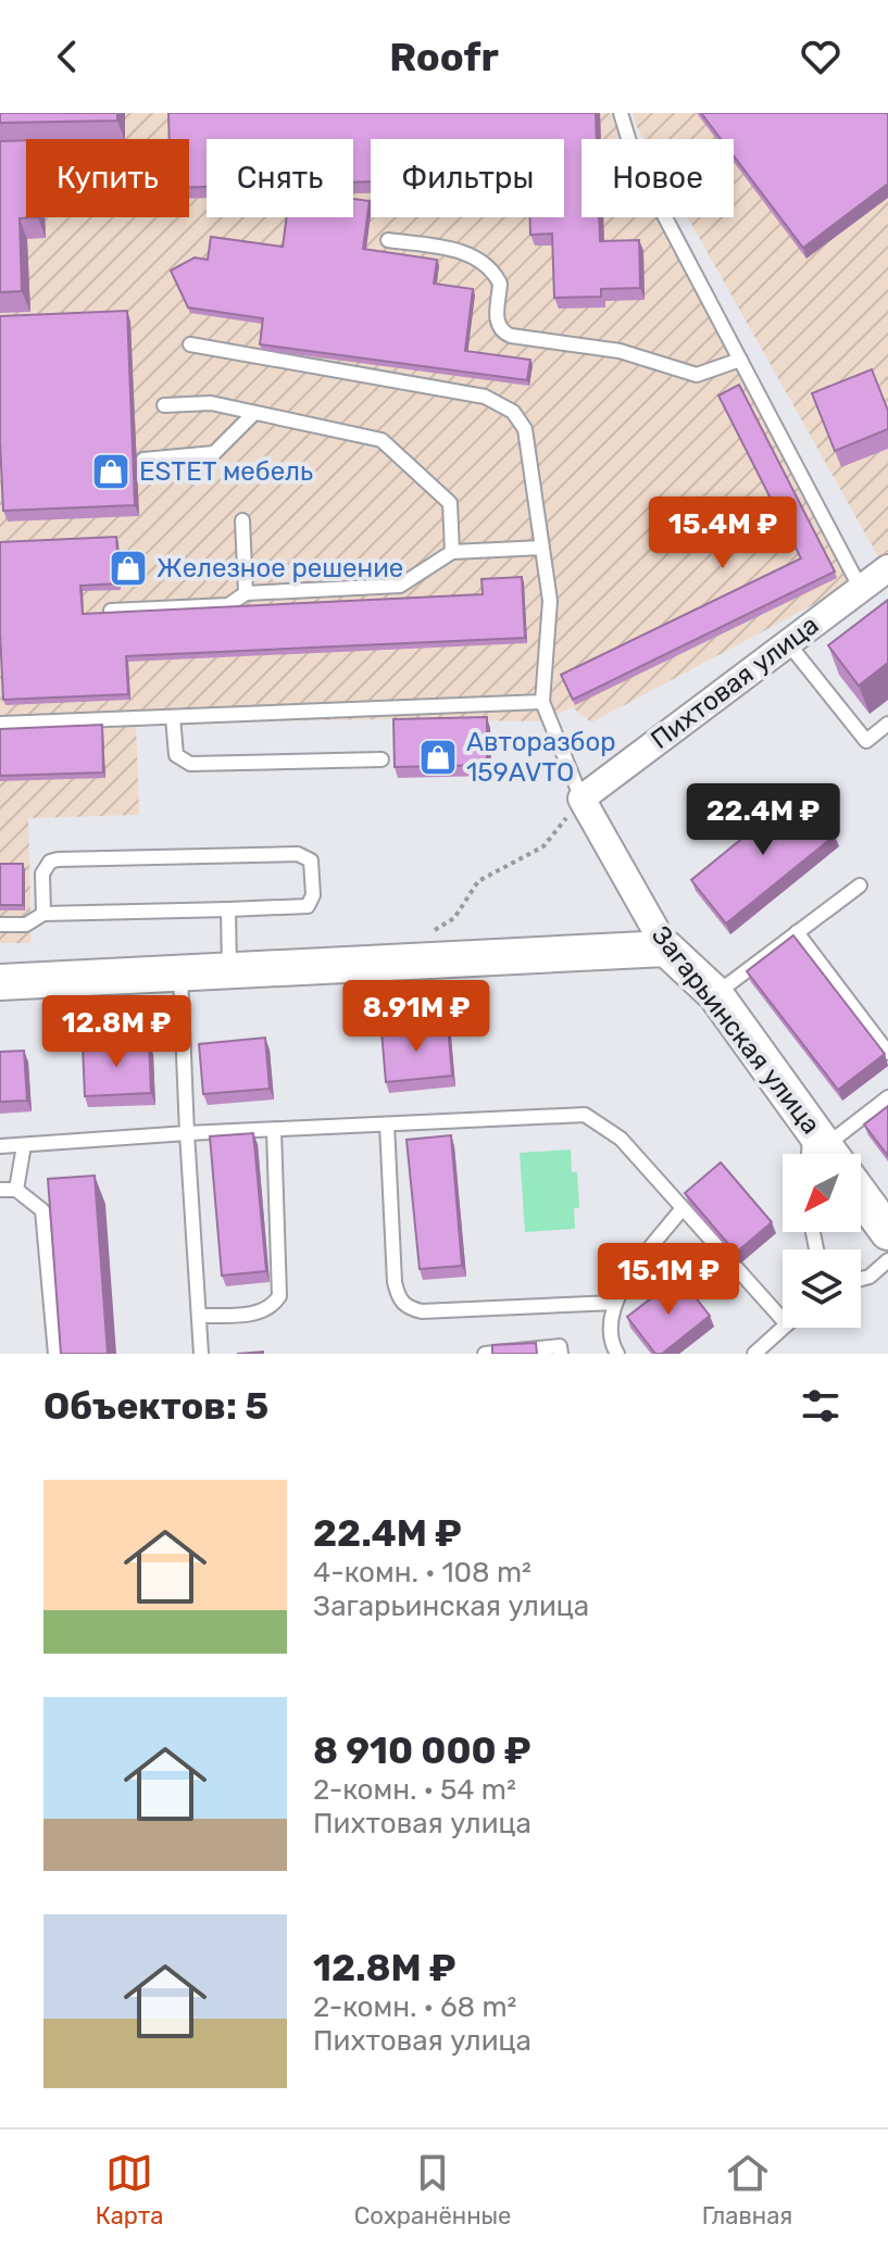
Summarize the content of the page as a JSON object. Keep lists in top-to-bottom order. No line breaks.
{"streets":{"main road":["Загарьинская улица"],"street":["Пихтовая улица"]},"crossings":[["Пихтовая улица","Загарьинская улица"]],"places":{"shop":["ESTET мебель","Железное решение","Авторазбор 159AVTO"]},"north":"bottom left","page":{"header":"Roofr","chip":["Купить","Снять","Фильтры","Новое"],"price":["15.4M ₽","22.4M ₽","8.91M ₽","12.8M ₽","15.1M ₽"],"heading":"Объектов: 5","list":[{"name":"22.4M ₽","note":"4-комн. · 108 m² · Загарьинская улица"},{"name":"8 910 000 ₽","note":"2-комн. · 54 m² · Пихтовая улица"},{"name":"12.8M ₽","note":"2-комн. · 68 m² · Пихтовая улица"}],"tabs":["Карта","Сохранённые","Главная"]}}
